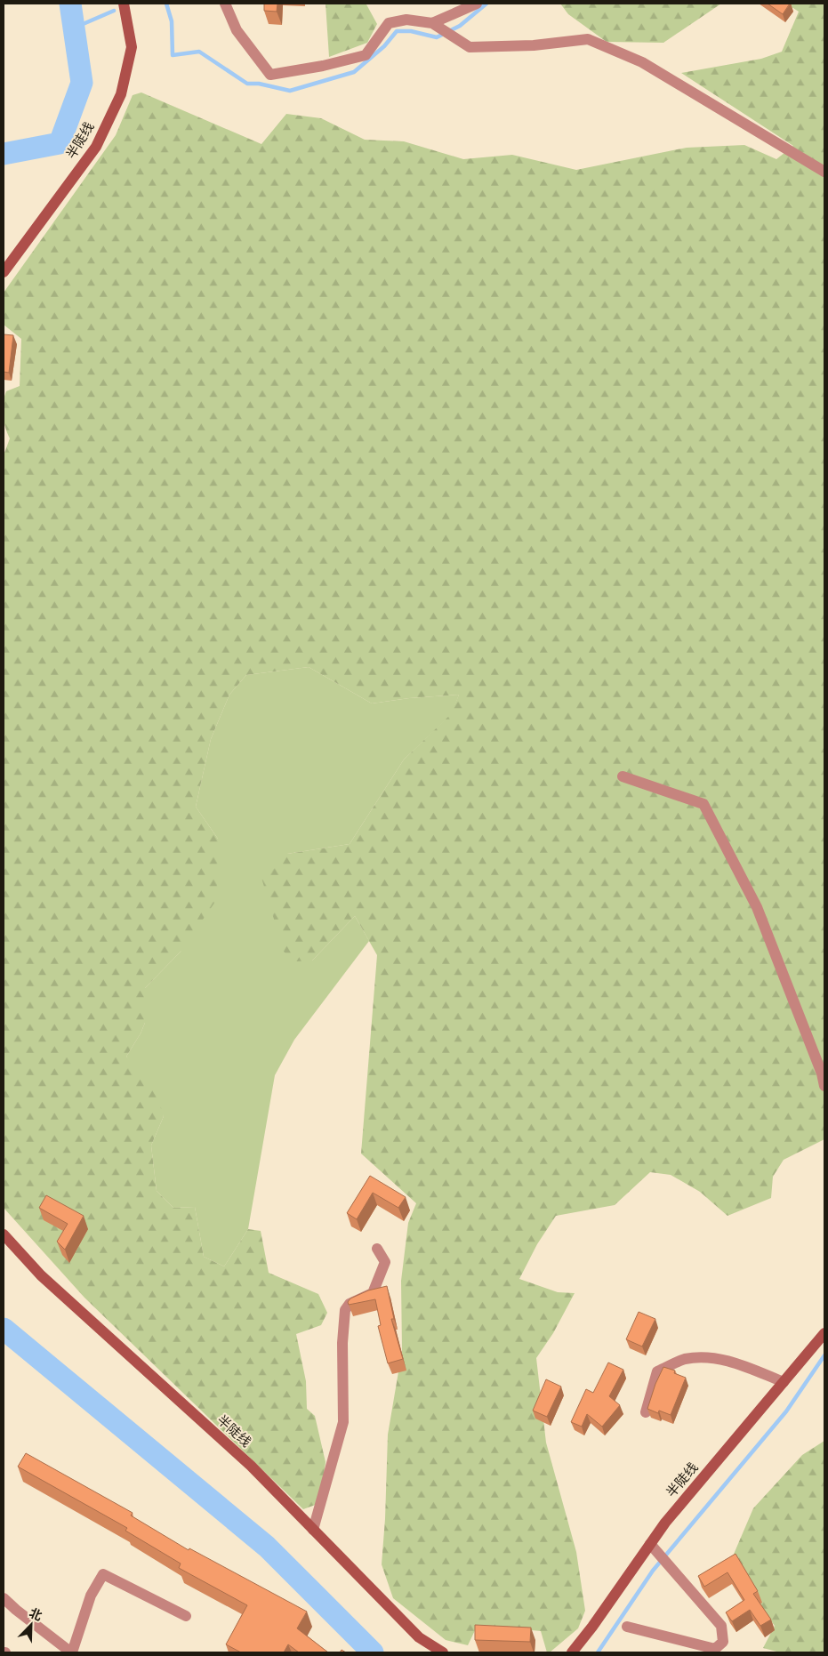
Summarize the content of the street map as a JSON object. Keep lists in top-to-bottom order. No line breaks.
{"streets":{"street":["半陡线"]},"north":"top right"}
